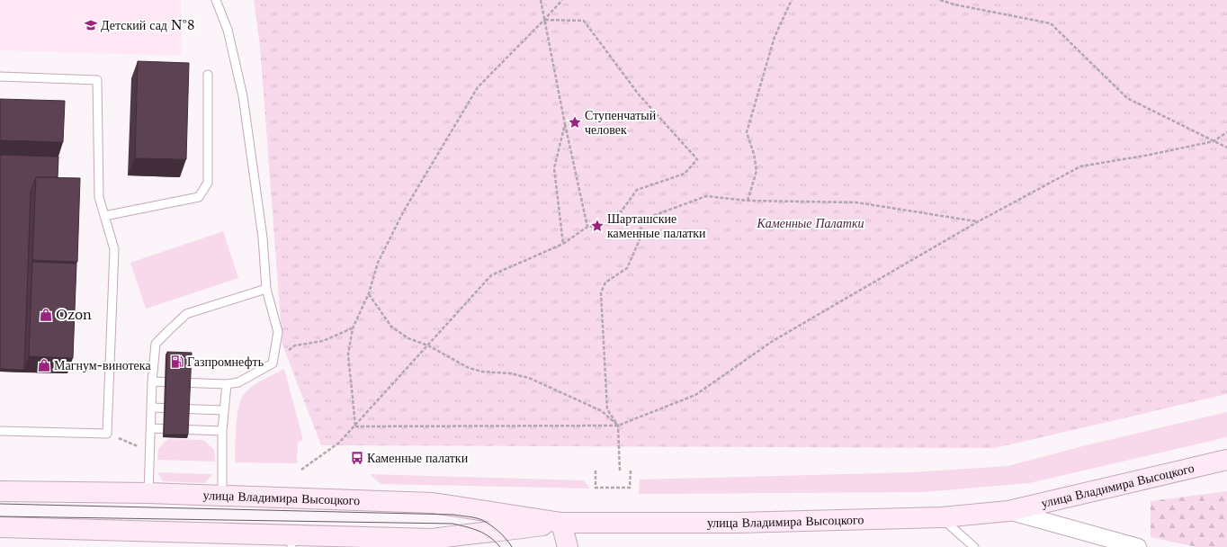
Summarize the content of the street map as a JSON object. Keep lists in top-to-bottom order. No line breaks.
{"streets":{"main road":["улица Владимира Высоцкого"]},"parks":["Каменные Палатки"],"places":{"school or university":["Детский сад №8"],"place":["Ступенчатый человек","Шарташские каменные палатки"],"shop":["Ozon","Магнум-винотека"],"fuel station":["Газпромнефть"],"bus stop":["Каменные палатки"]}}
